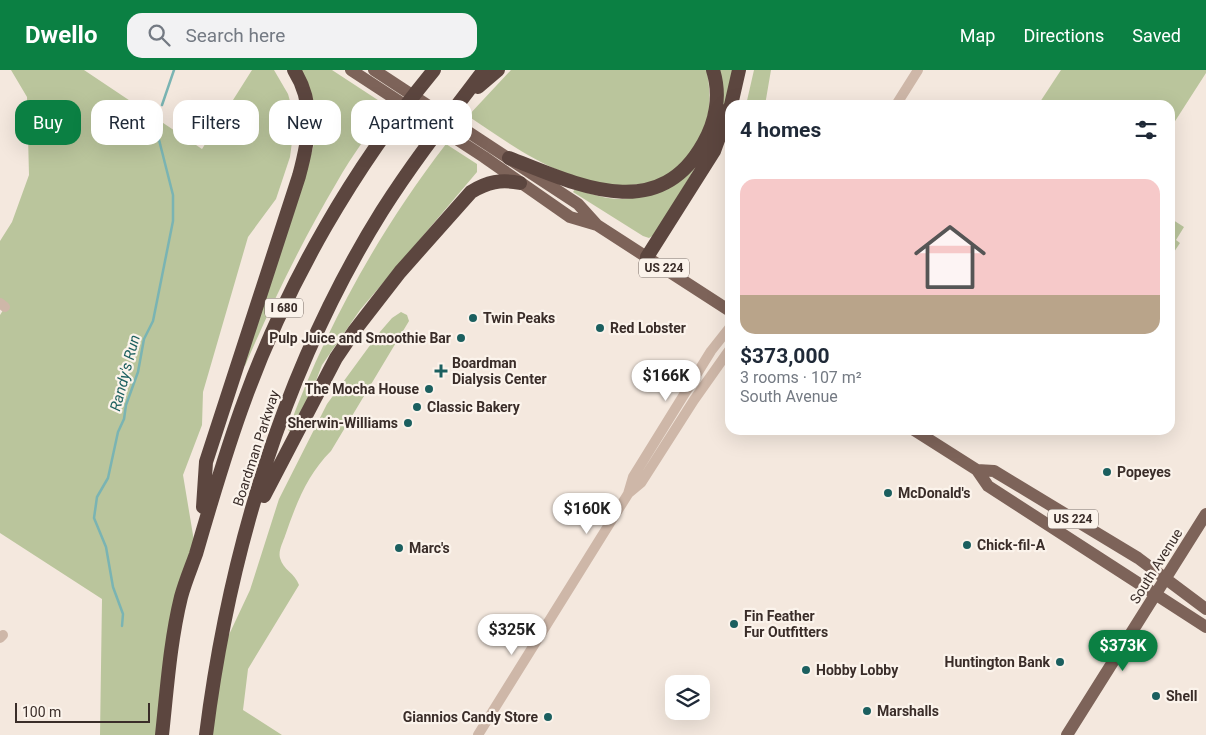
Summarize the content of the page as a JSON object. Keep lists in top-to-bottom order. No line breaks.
{"streets":{"highway":["I 680","Boardman Parkway"],"main road":["US 224","South Avenue"]},"crossings":[["US 224","South Avenue"]],"water":["Randy's Run"],"places":{"other":["Twin Peaks","Red Lobster","Pulp Juice and Smoothie Bar","The Mocha House","Classic Bakery","Sherwin-Williams","Popeyes","McDonald's","Chick-fil-A","Marc's","Fin Feather Fur Outfitters","Huntington Bank","Hobby Lobby","Shell","Marshalls","Giannios Candy Store"],"health":["Boardman Dialysis Center"]},"scale_bar":"100 m","page":{"header":"Dwello","search":"Search here","nav":["Map","Directions","Saved"],"chip":["Buy","Rent","Filters","New","Apartment"],"heading":"4 homes","list":[{"name":"$373,000","note":"3 rooms · 107 m² · South Avenue"}],"price":["$166K","$160K","$325K","$373K"],"scale":"100 m"}}
